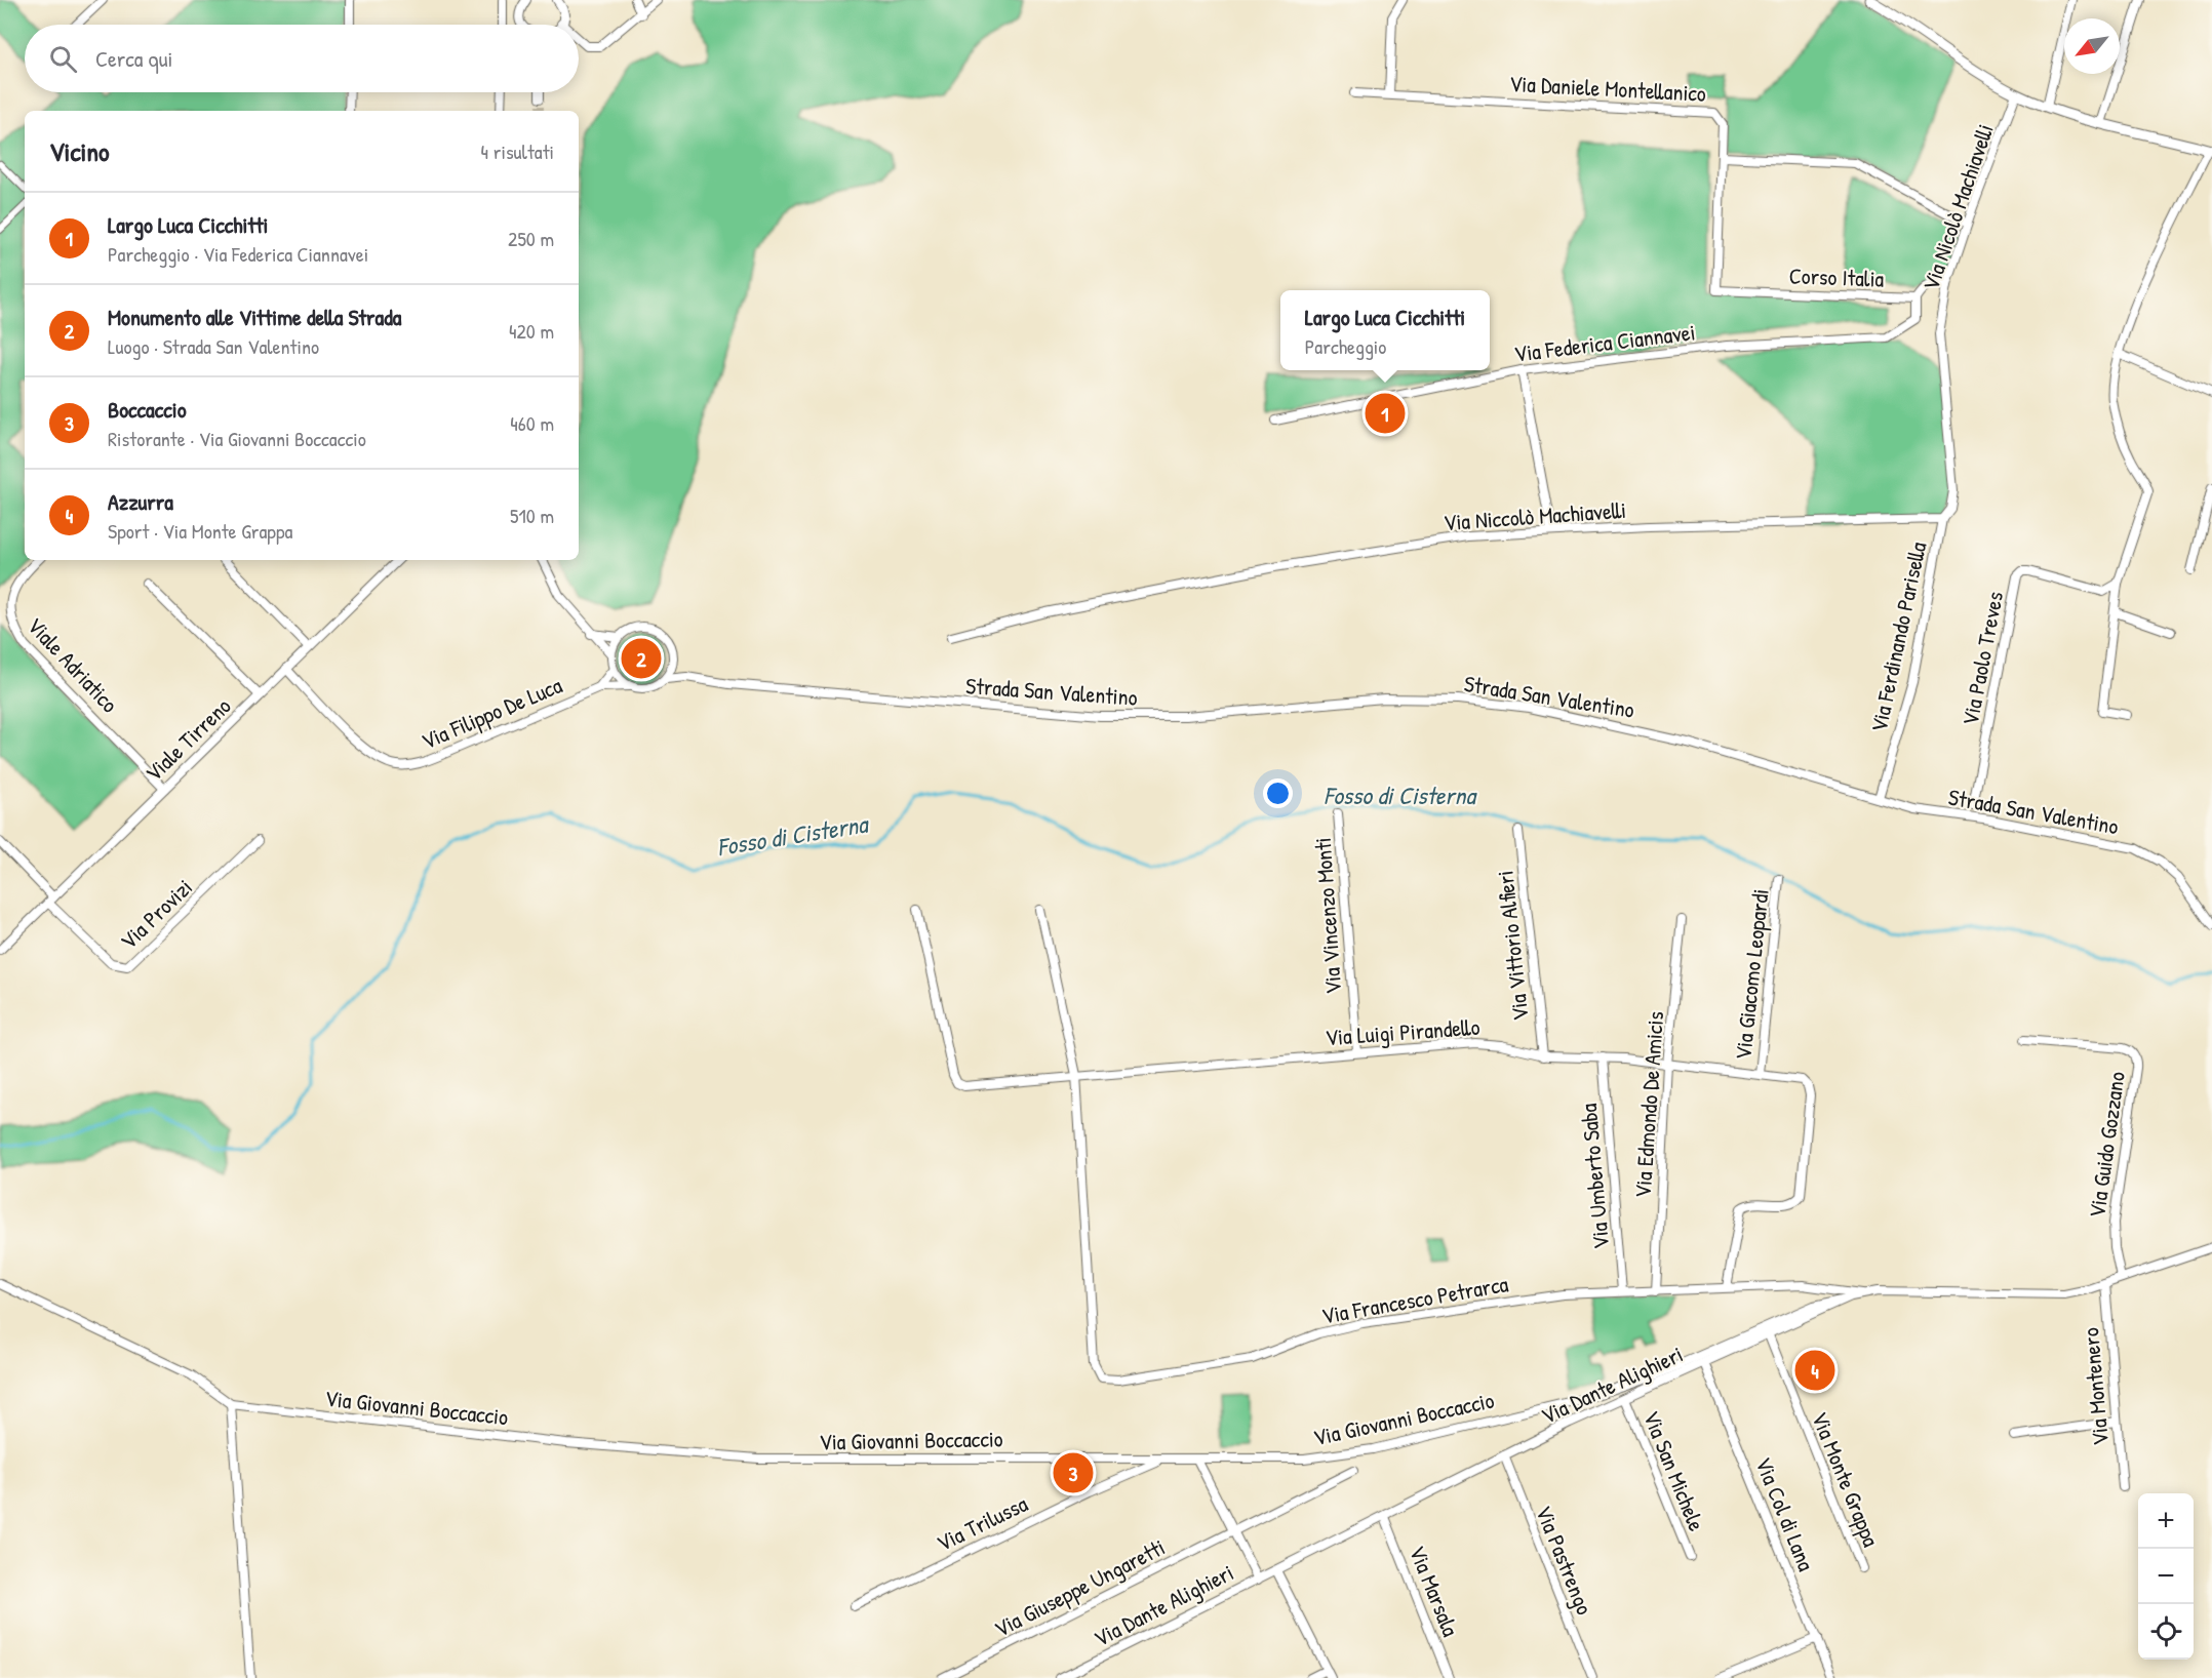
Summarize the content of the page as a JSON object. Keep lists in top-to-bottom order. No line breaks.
{"streets":{"street":["Via Daniele Montellanico","Via Nicolò Machiavelli","Corso Italia","Via Federica Ciannavei","Via Niccolò Machiavelli","Via Ferdinando Parisella","Via Paolo Treves","Viale Adriatico","Strada San Valentino","Via Filippo De Luca","Viale Tirreno","Via Provizi","Via Vincenzo Monti","Via Vittorio Alfieri","Via Giacomo Leopardi","Via Luigi Pirandello","Via Edmondo De Amicis","Via Guido Gozzano","Via Umberto Saba","Via Francesco Petrarca","Via Dante Alighieri","Via Montenero","Via Giovanni Boccaccio","Via San Michele","Via Monte Grappa","Via Col di Lana","Via Trilussa","Via Pastrengo","Via Giuseppe Ungaretti","Via Marsala"]},"crossings":[["Via Daniele Montellanico","Corso Italia"],["Via Nicolò Machiavelli","Corso Italia"],["Via Nicolò Machiavelli","Via Niccolò Machiavelli"],["Via Nicolò Machiavelli","Via Ferdinando Parisella"],["Corso Italia","Via Federica Ciannavei"],["Via Niccolò Machiavelli","Via Ferdinando Parisella"],["Via Ferdinando Parisella","Strada San Valentino"],["Viale Adriatico","Viale Tirreno"],["Via Filippo De Luca","Viale Tirreno"],["Viale Tirreno","Via Provizi"],["Via Vincenzo Monti","Via Luigi Pirandello"],["Via Vittorio Alfieri","Via Luigi Pirandello"],["Via Giacomo Leopardi","Via Luigi Pirandello"],["Via Luigi Pirandello","Via Edmondo De Amicis"],["Via Luigi Pirandello","Via Umberto Saba"],["Via Luigi Pirandello","Via Francesco Petrarca"],["Via Edmondo De Amicis","Via Francesco Petrarca"],["Via Guido Gozzano","Via Dante Alighieri"],["Via Umberto Saba","Via Francesco Petrarca"],["Via Francesco Petrarca","Via Dante Alighieri"],["Via Dante Alighieri","Via Montenero"],["Via Dante Alighieri","Via Giovanni Boccaccio"],["Via Dante Alighieri","Via San Michele"],["Via Dante Alighieri","Via Monte Grappa"],["Via Dante Alighieri","Via Col di Lana"],["Via Dante Alighieri","Via Pastrengo"],["Via Dante Alighieri","Via Marsala"],["Via Giovanni Boccaccio","Via Trilussa"]],"water":["Fosso di Cisterna"],"north":"bottom left","page":{"search":"Cerca qui","heading":["Vicino","4 risultati"],"list":[{"mark":"1","name":"Largo Luca Cicchitti","note":"Parcheggio · Via Federica Ciannavei","value":"250 m"},{"mark":"2","name":"Monumento alle Vittime della Strada","note":"Luogo · Strada San Valentino","value":"420 m"},{"mark":"3","name":"Boccaccio","note":"Ristorante · Via Giovanni Boccaccio","value":"460 m"},{"mark":"4","name":"Azzurra","note":"Sport · Via Monte Grappa","value":"510 m"}],"popup":["Largo Luca Cicchitti","Parcheggio"],"pins":["1","2","4","3"],"map_buttons":["+","−"]}}
